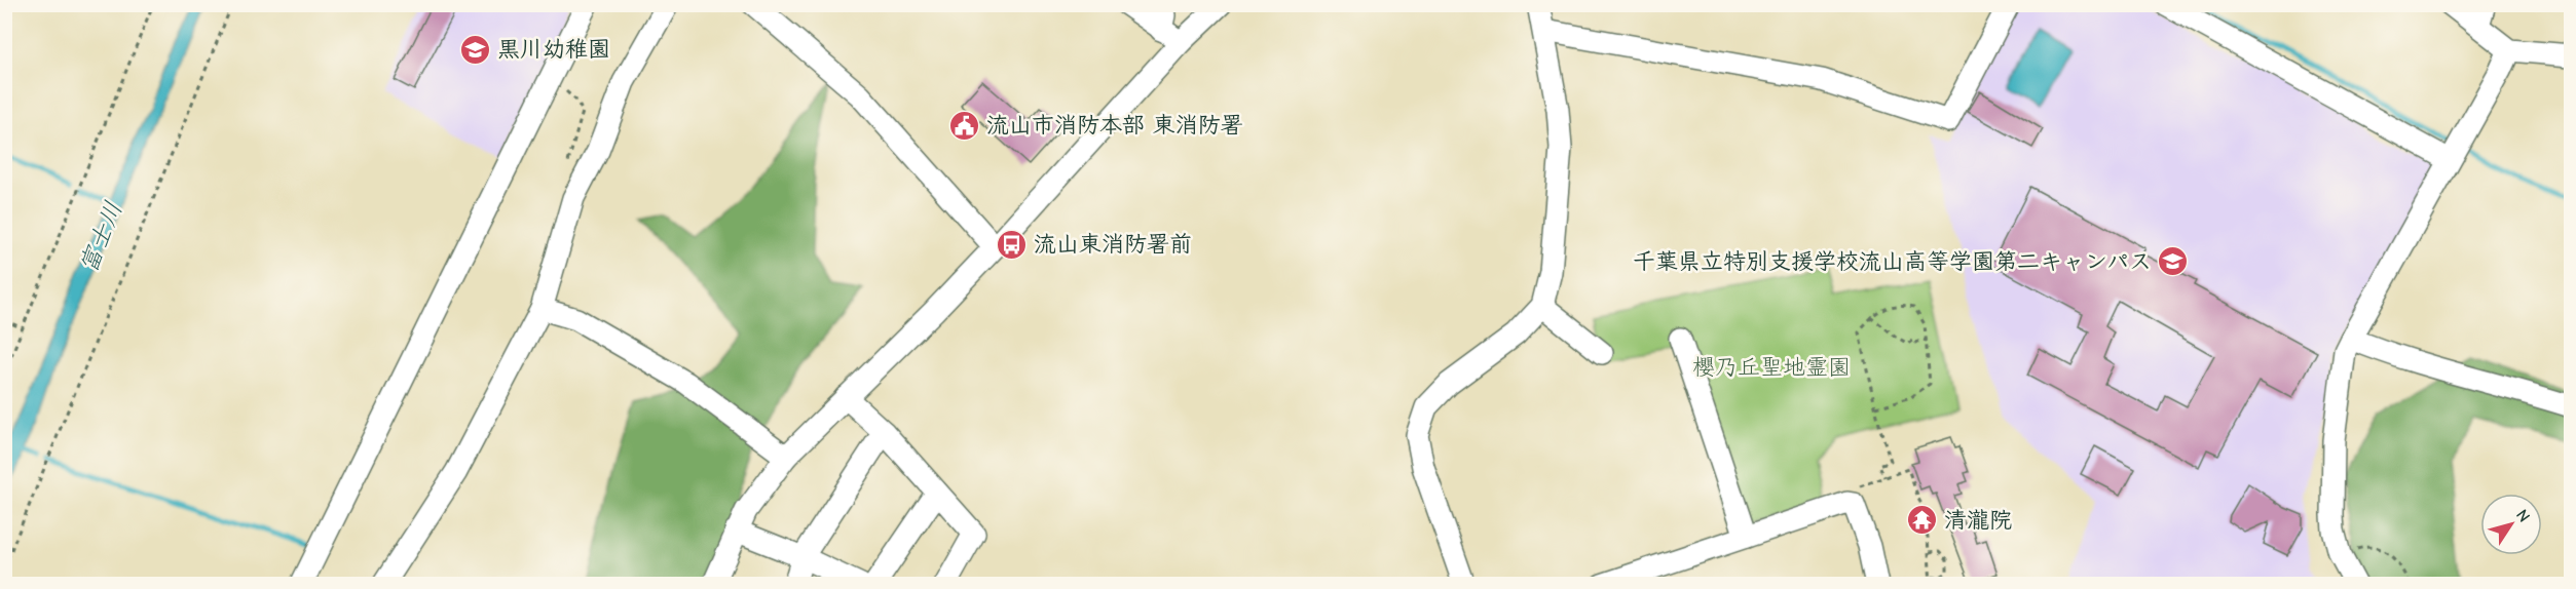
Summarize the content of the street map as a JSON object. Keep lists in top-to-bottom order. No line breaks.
{"water":["富士川"],"parks":["櫻乃丘聖地霊園"],"places":{"school or university":["黒川幼稚園","千葉県立特別支援学校流山高等学園第二キャンパス"],"public building":["流山市消防本部 東消防署"],"bus stop":["流山東消防署前"],"temple":["清瀧院"]},"north":"top right"}
